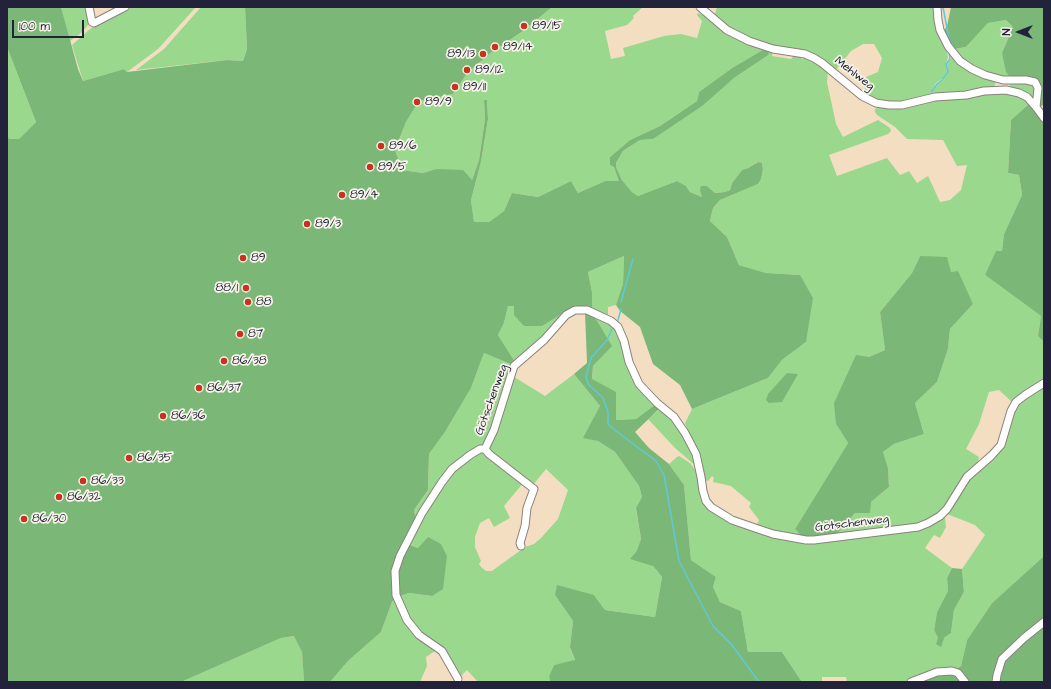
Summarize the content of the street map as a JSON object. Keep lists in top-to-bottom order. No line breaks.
{"streets":{"street":["Mehlweg","Götschenweg"]},"places":["89/15","89/14","89/13","89/12","89/11","89/9","89/6","89/5","89/4","89/3","89","88/1","88","87","86/38","86/37","86/36","86/35","86/33","86/32","86/30"],"scale_bar":"100 m","north":"left"}
